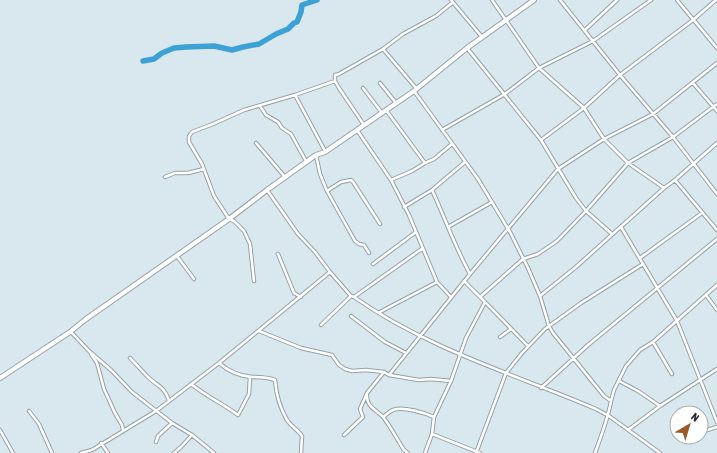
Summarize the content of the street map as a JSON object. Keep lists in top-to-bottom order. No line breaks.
{"north":"top right"}
